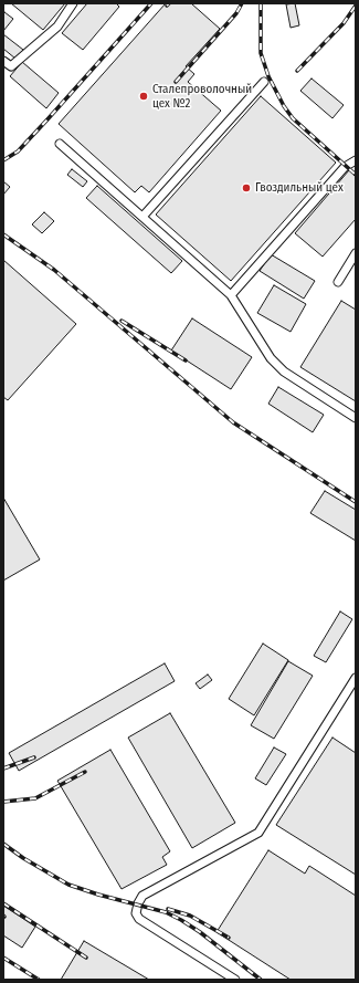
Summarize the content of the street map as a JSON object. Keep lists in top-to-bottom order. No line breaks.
{"places":["Сталепроволочный цех №2","Гвоздильный цех"]}
